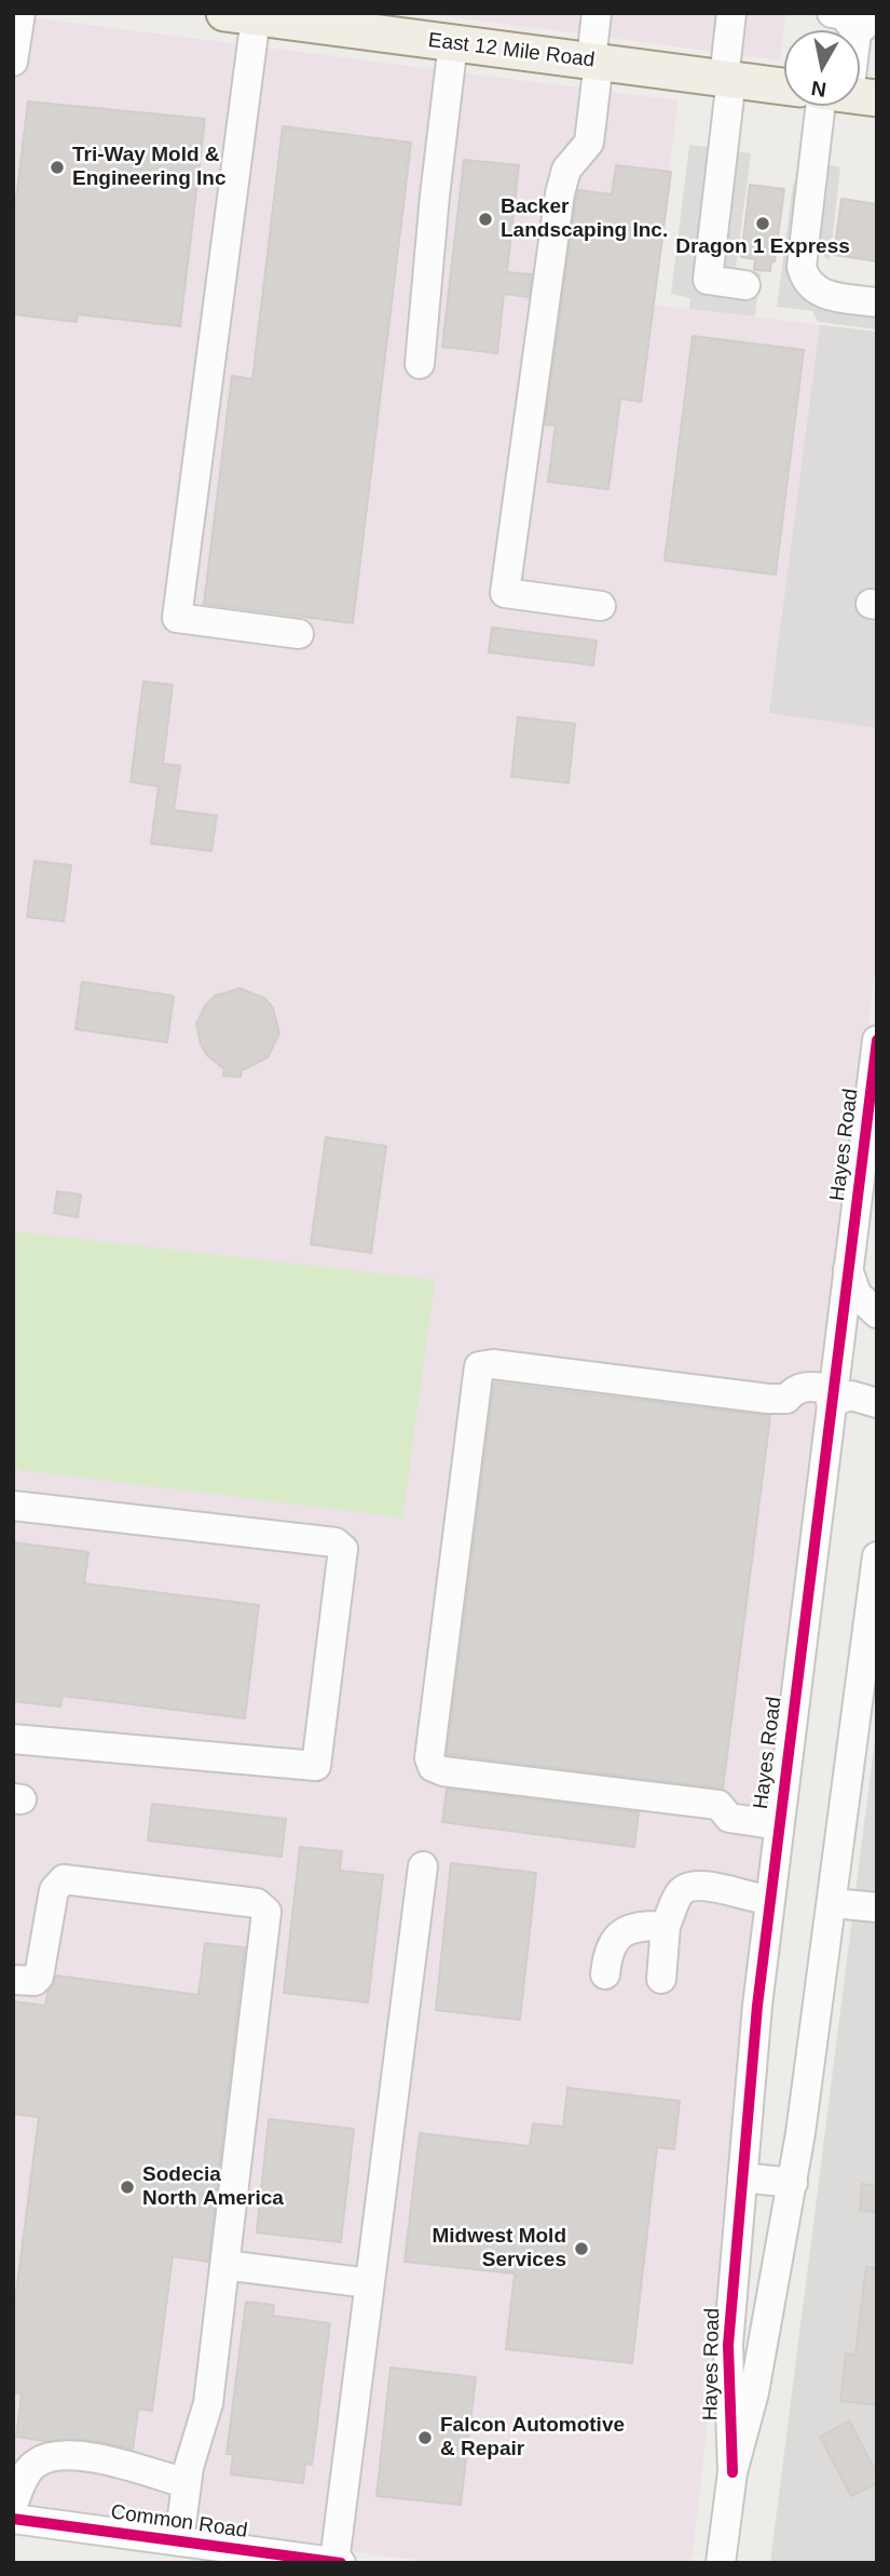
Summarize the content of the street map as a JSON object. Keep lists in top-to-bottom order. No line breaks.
{"streets":{"main road":["East 12 Mile Road"],"street":["Hayes Road","Common Road"]},"places":["Tri-Way Mold & Engineering Inc","Backer Landscaping Inc.","Dragon 1 Express","Sodecia North America","Midwest Mold Services","Falcon Automotive & Repair"],"north":"bottom"}
